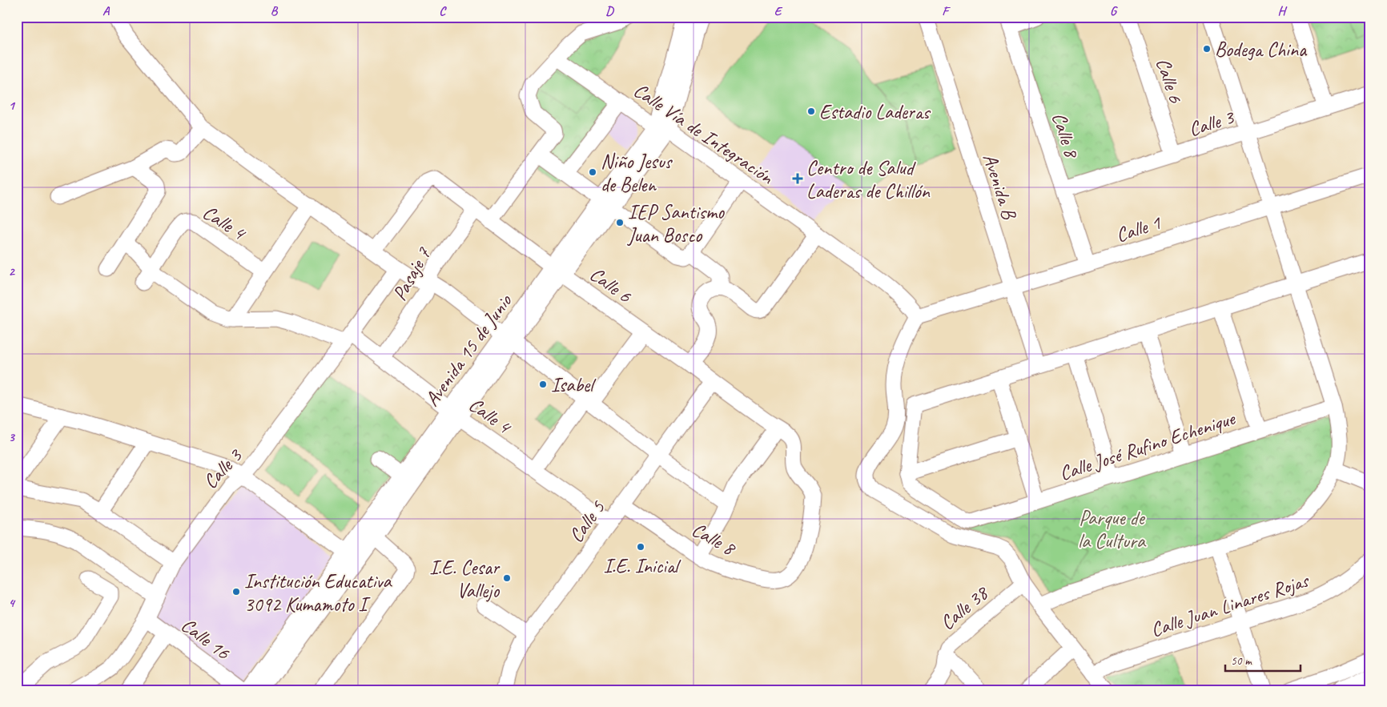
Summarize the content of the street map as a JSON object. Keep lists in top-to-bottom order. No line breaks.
{"streets":{"street":["Calle 6","Calle 3","Calle Vía de Integración","Calle 8","Avenida B","Calle 4","Calle 1","Pasaje 7","Avenida 15 de Junio","Calle José Rufino Echenique","Calle 5","Calle Juan Linares Rojas","Calle 38","Calle 16"]},"crossings":[["Calle 6","Calle 3"],["Calle 6","Calle 8"],["Calle 6","Pasaje 7"],["Calle 6","Avenida 15 de Junio"],["Calle 6","Calle 5"],["Calle 3","Calle 8"],["Calle 3","Calle 4"],["Calle 3","Calle 16"],["Calle Vía de Integración","Calle 1"],["Calle Vía de Integración","Avenida 15 de Junio"],["Calle 8","Calle 1"],["Calle 8","Calle 5"],["Avenida B","Calle 1"],["Calle 4","Pasaje 7"],["Calle 4","Avenida 15 de Junio"],["Calle 4","Calle 5"]],"parks":["Parque de la Cultura"],"places":{"other":["Bodega China","Estadio Laderas","Niño Jesus de Belen","IEP Santismo Juan Bosco","Isabel","I.E. Inicial","I.E. Cesar Vallejo","Institución Educativa 3092 Kumamoto I"],"health":["Centro de Salud Laderas de Chillón"]},"scale_bar":"50 m","grid":{"columns":["A","B","C","D","E","F","G","H"],"rows":["1","2","3","4"]}}
